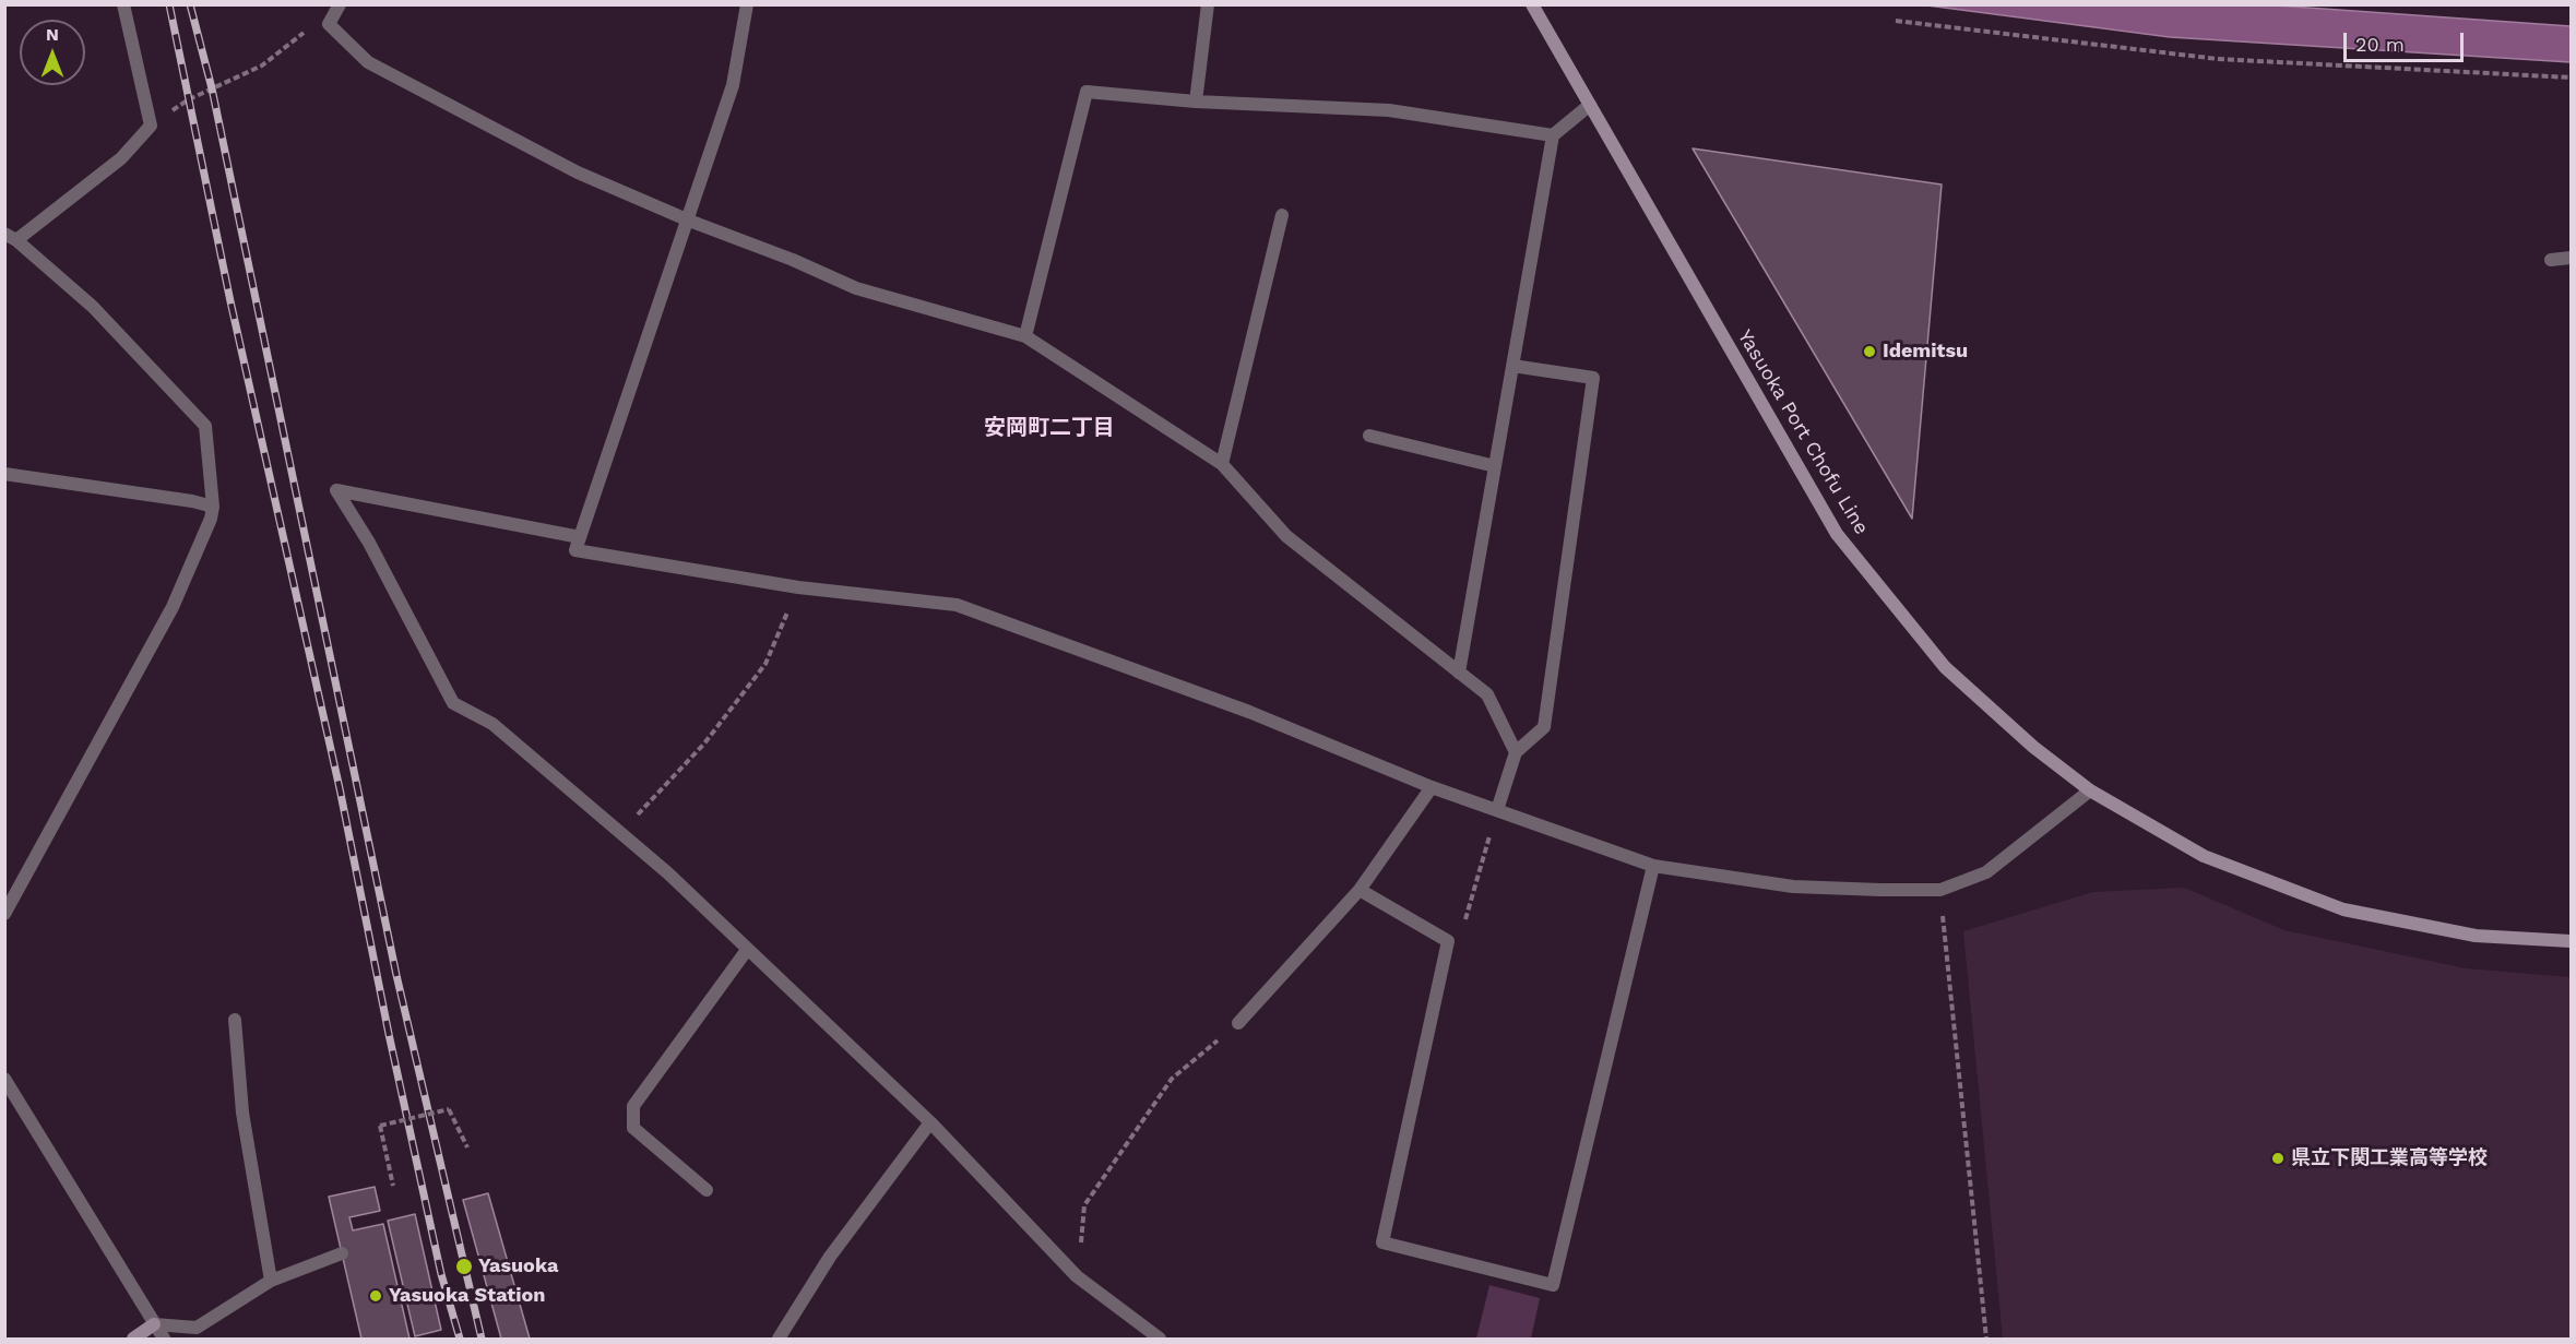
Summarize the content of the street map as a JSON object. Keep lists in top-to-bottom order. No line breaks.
{"streets":{"main road":["Yasuoka Port Chofu Line"]},"districts":["安岡町二丁目"],"places":["Idemitsu","県立下関工業高等学校","Yasuoka","Yasuoka Station"],"scale_bar":"20 m","north":"top"}
